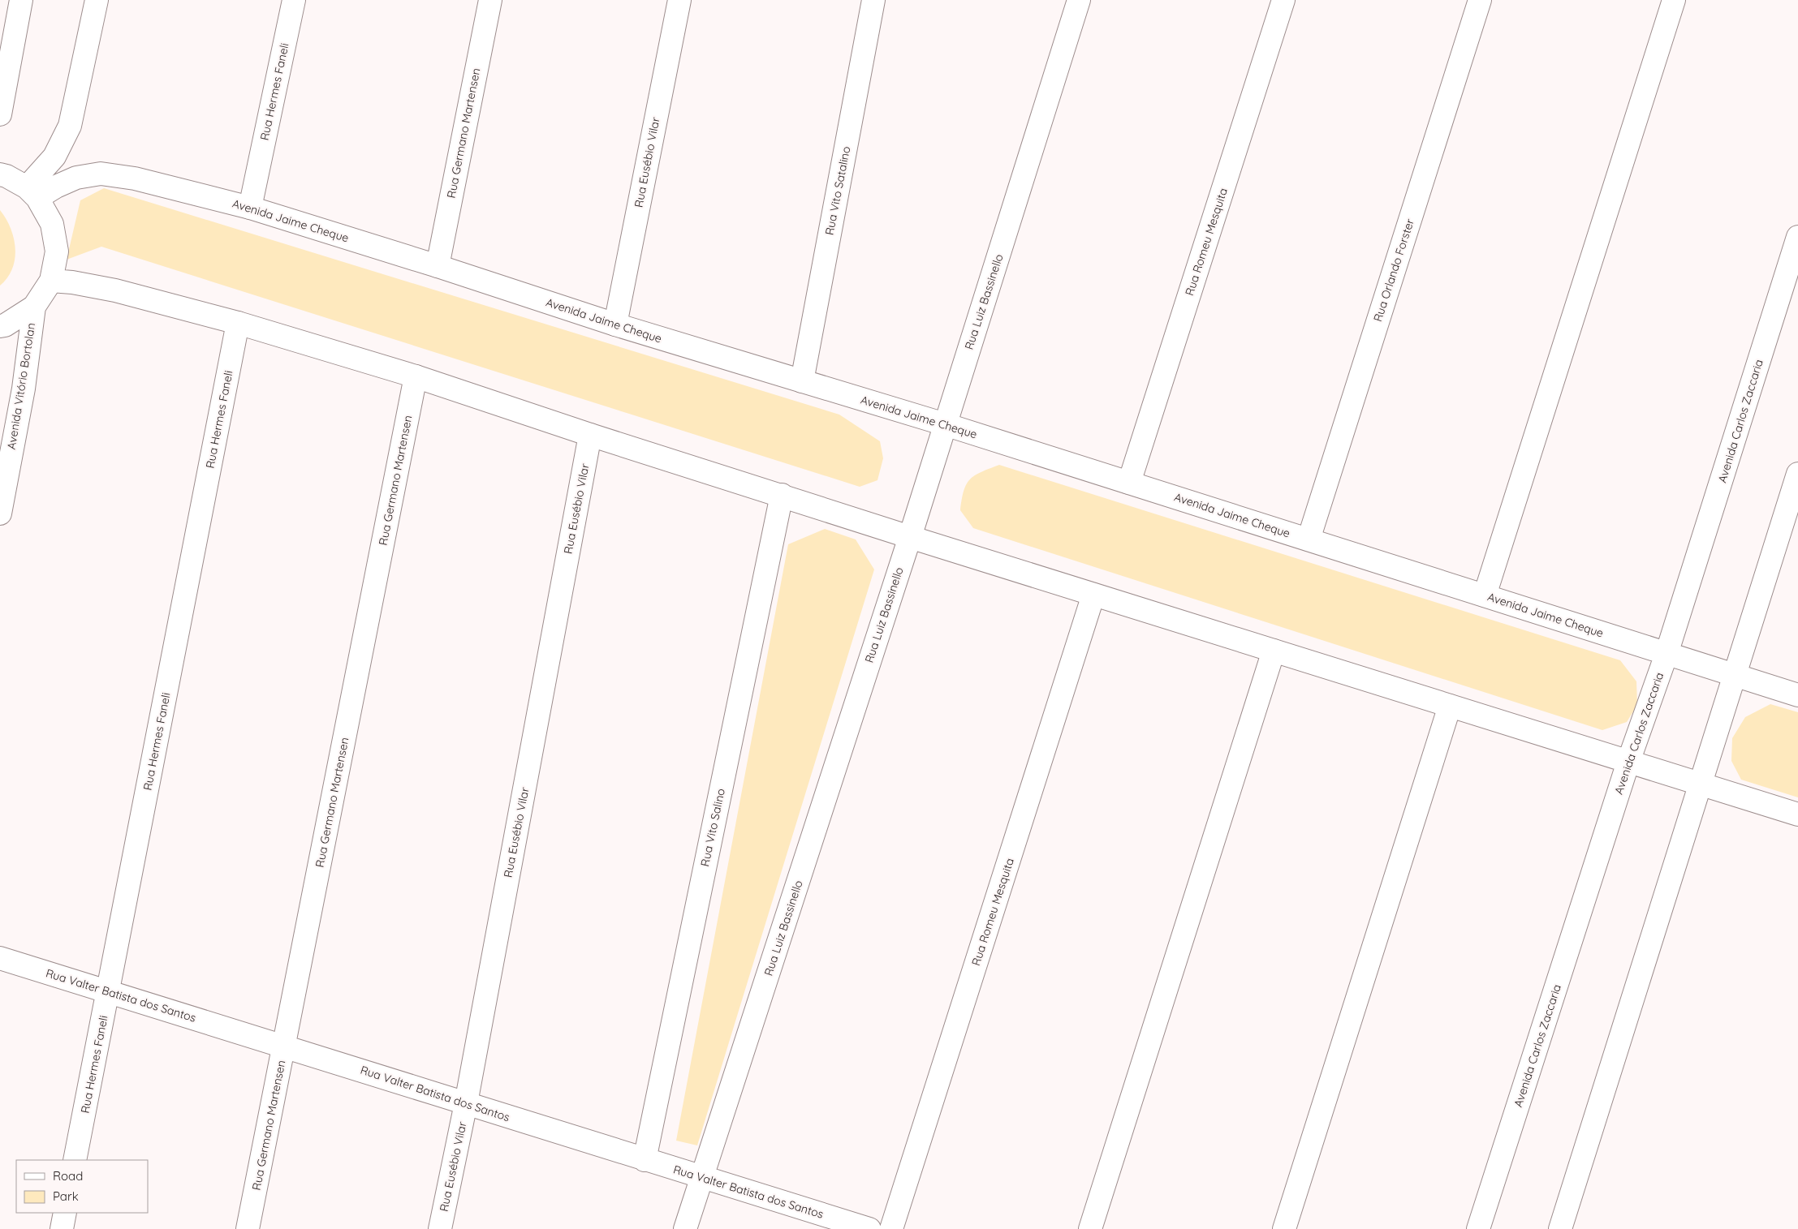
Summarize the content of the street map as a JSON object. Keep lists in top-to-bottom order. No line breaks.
{"streets":{"street":["Rua Hermes Faneli","Rua Germano Martensen","Rua Eusébio Vilar","Rua Vito Satalino","Avenida Jaime Cheque","Rua Romeu Mesquita","Rua Orlando Forster","Rua Luiz Bassinello","Avenida Vitório Bortolan","Avenida Carlos Zaccaria","Rua Vito Salino","Rua Valter Batista dos Santos"]},"crossings":[["Rua Hermes Faneli","Avenida Jaime Cheque"],["Rua Hermes Faneli","Rua Valter Batista dos Santos"],["Rua Germano Martensen","Avenida Jaime Cheque"],["Rua Germano Martensen","Rua Valter Batista dos Santos"],["Rua Eusébio Vilar","Avenida Jaime Cheque"],["Rua Eusébio Vilar","Rua Valter Batista dos Santos"],["Rua Vito Satalino","Avenida Jaime Cheque"],["Avenida Jaime Cheque","Rua Romeu Mesquita"],["Avenida Jaime Cheque","Rua Orlando Forster"],["Avenida Jaime Cheque","Rua Luiz Bassinello"],["Avenida Jaime Cheque","Avenida Carlos Zaccaria"],["Rua Luiz Bassinello","Rua Valter Batista dos Santos"],["Rua Vito Salino","Rua Valter Batista dos Santos"]],"legend":["Road","Park"]}
